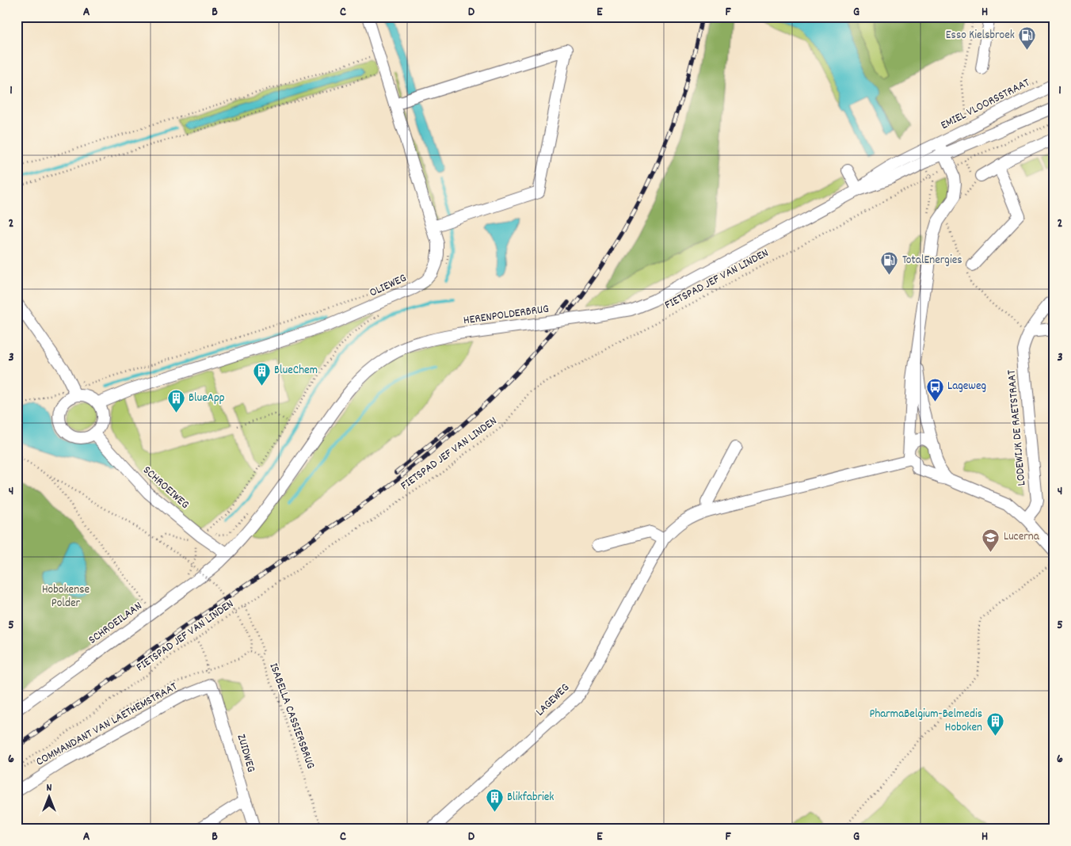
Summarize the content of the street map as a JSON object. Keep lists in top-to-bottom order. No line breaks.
{"streets":{"street":["EMIEL VLOORSSTRAAT","OLIEWEG","HERENPOLDERBRUG","LODEWIJK DE RAETSTRAAT","SCHROEIWEG","SCHROEILAAN","LAGEWEG","COMMANDANT VAN LAETHEMSTRAAT","ZUIDWEG"],"path":["FIETSPAD JEF VAN LINDEN","ISABELLA CASSIERSBRUG"]},"crossings":[["EMIEL VLOORSSTRAAT","HERENPOLDERBRUG"],["EMIEL VLOORSSTRAAT","LAGEWEG"],["OLIEWEG","SCHROEIWEG"],["HERENPOLDERBRUG","SCHROEIWEG"],["HERENPOLDERBRUG","SCHROEILAAN"],["SCHROEIWEG","SCHROEILAAN"],["COMMANDANT VAN LAETHEMSTRAAT","ZUIDWEG"]],"parks":["Hobokense Polder"],"places":{"fuel station":["Esso Kielsbroek","TotalEnergies"],"building":["BlueChem","BlueApp","PharmaBelgium-Belmedis Hoboken","Blikfabriek"],"bus stop":["Lageweg"],"school or university":["Lucerna"]},"north":"top","grid":{"columns":["A","B","C","D","E","F","G","H"],"rows":["1","2","3","4","5","6"]}}
